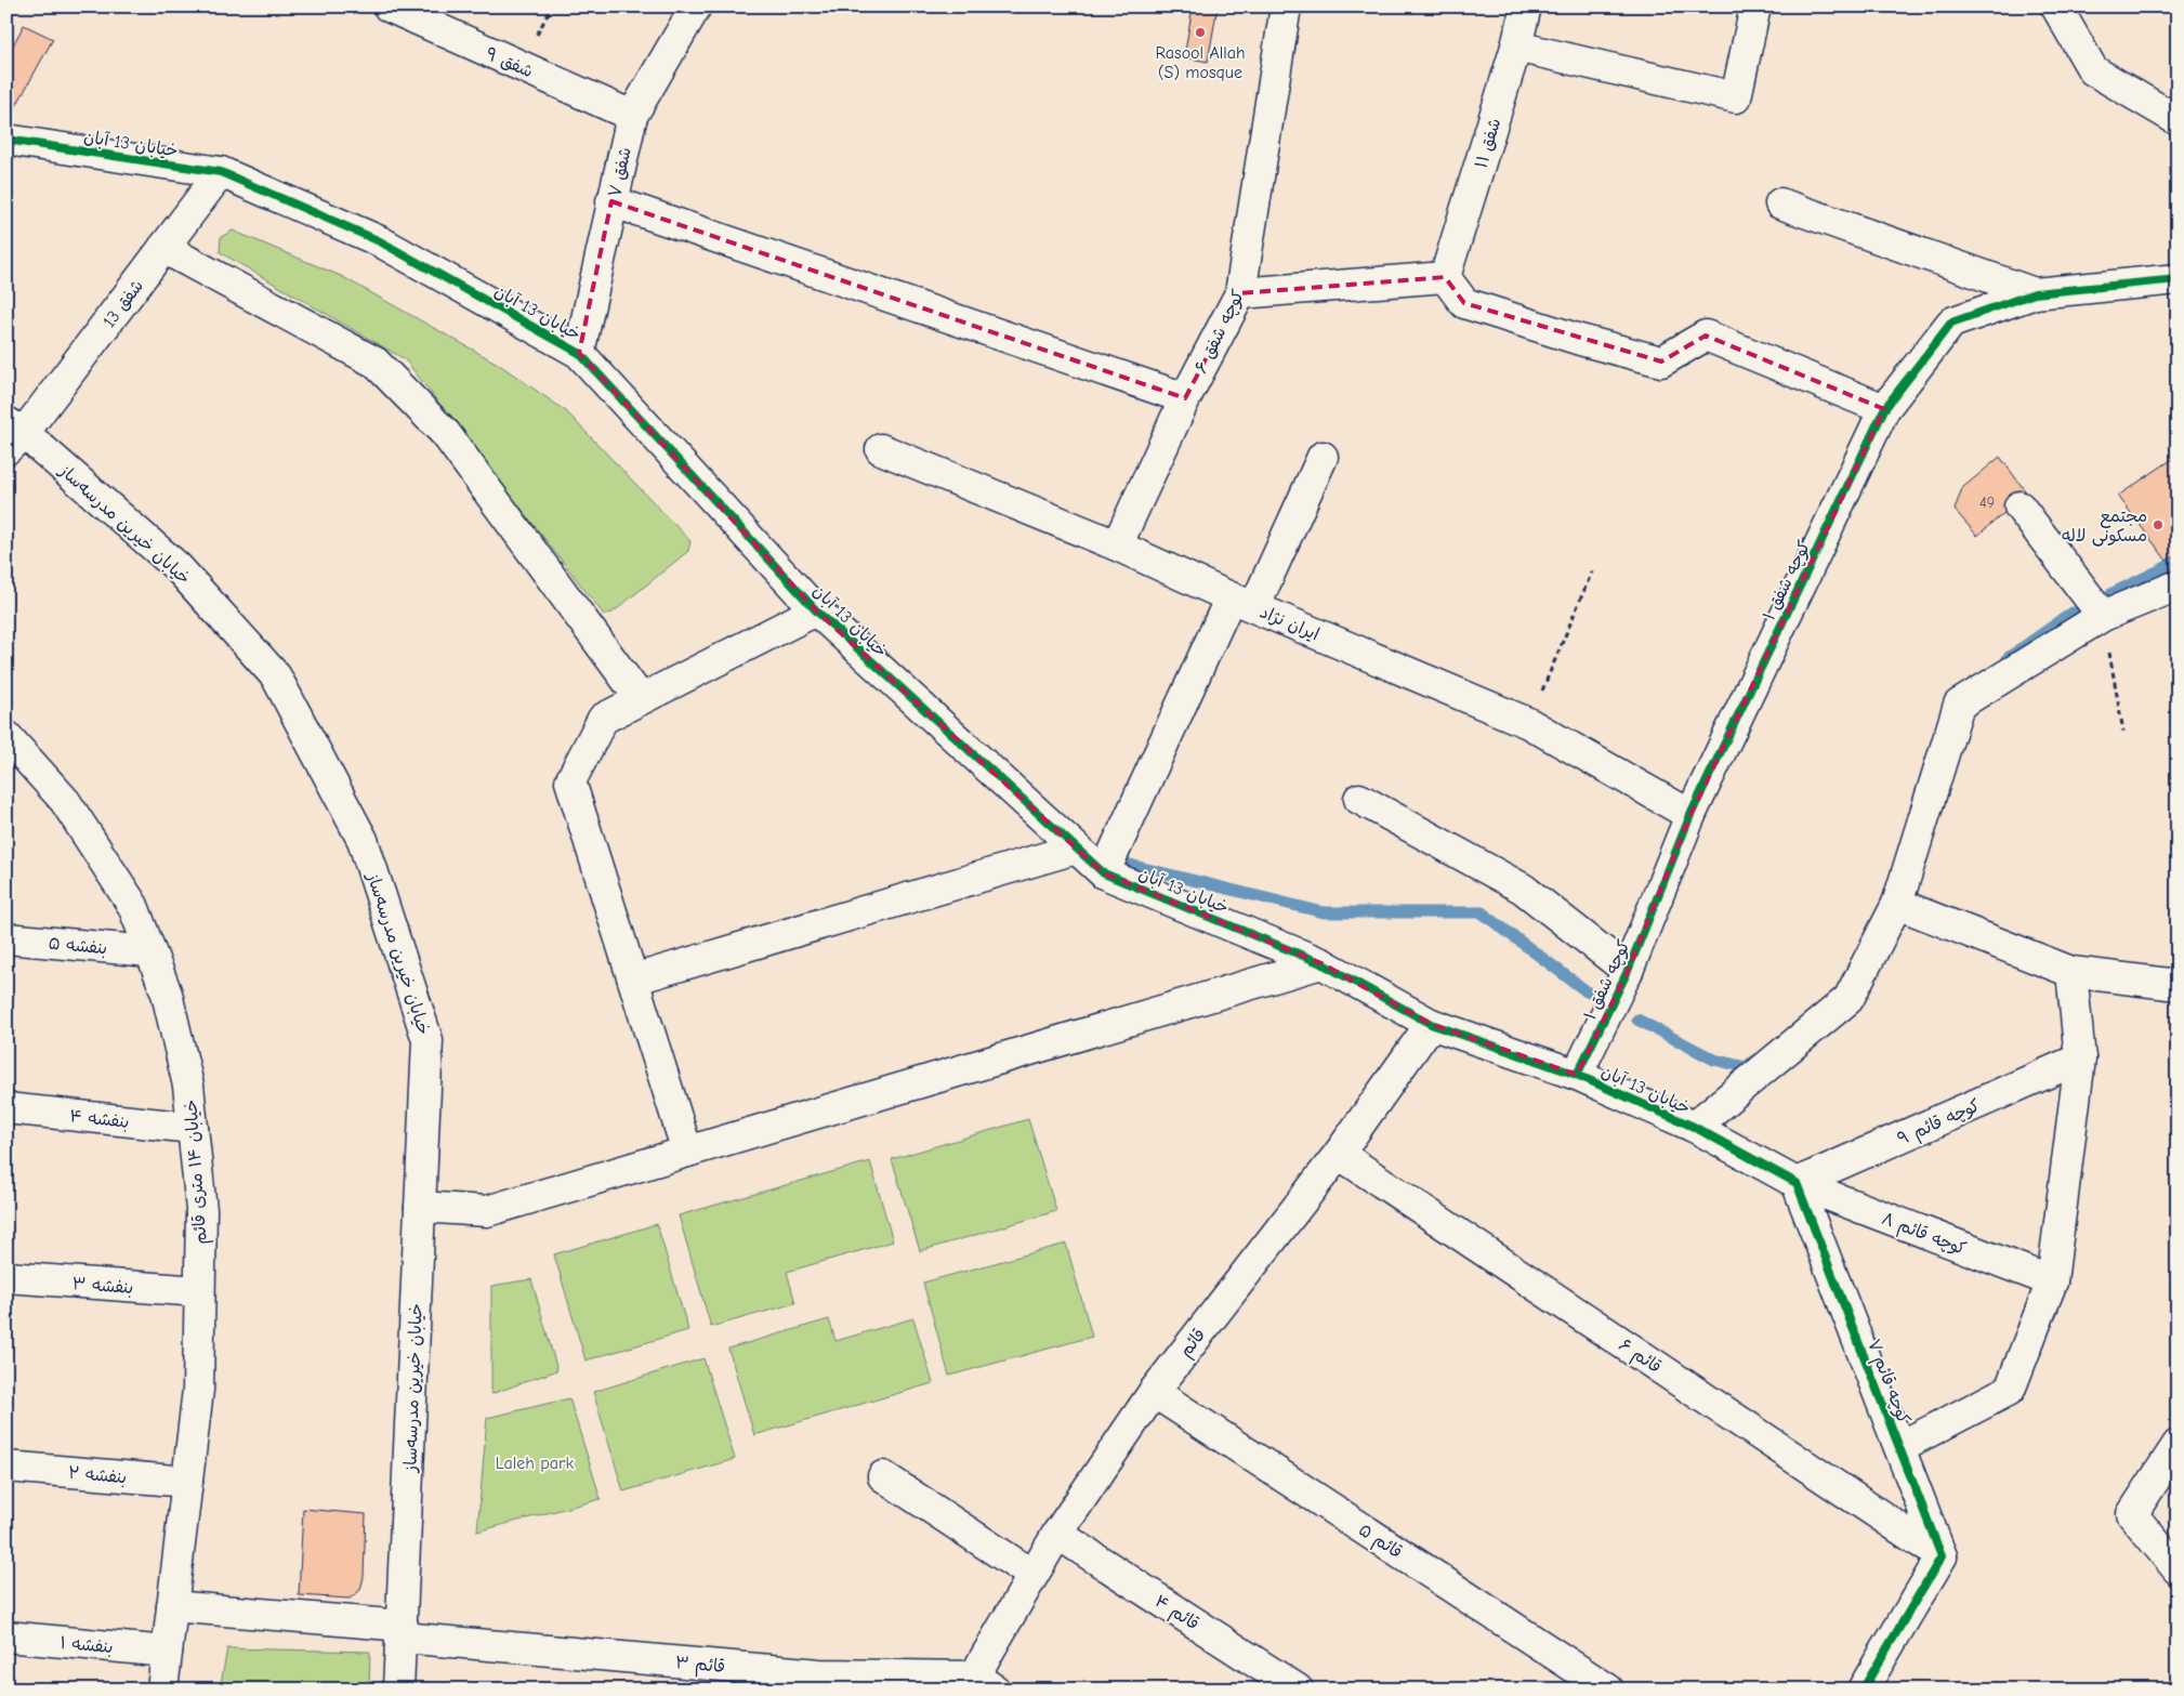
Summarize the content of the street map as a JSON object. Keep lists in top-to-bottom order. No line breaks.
{"streets":{"street":["شفق ۹","خیابان 13 آبان","شفق ۱۱","شفق ۷","شفق 13","کوچه شفق ۶","خیابان خیرین مدرسه‌ساز","کوچه شفق ۱","ایران نژاد","بنفشه ۵","بنفشه ۴","کوچه قائم ۹","خیابان ۱۴ متری قائم","کوچه قائم ۸","بنفشه ۳","قائم","قائم ۶","کوچه قائم ۷","بنفشه ۲","قائم ۵","قائم ۴","بنفشه ۱","قائم ۳"]},"crossings":[["شفق ۹","شفق ۷"],["خیابان 13 آبان","شفق ۷"],["خیابان 13 آبان","شفق 13"],["خیابان 13 آبان","کوچه شفق ۱"],["خیابان 13 آبان","قائم"],["شفق 13","خیابان خیرین مدرسه‌ساز"],["کوچه شفق ۶","ایران نژاد"],["خیابان خیرین مدرسه‌ساز","قائم ۳"],["کوچه شفق ۱","ایران نژاد"],["بنفشه ۵","خیابان ۱۴ متری قائم"],["بنفشه ۴","خیابان ۱۴ متری قائم"],["کوچه قائم ۹","کوچه قائم ۸"],["کوچه قائم ۹","کوچه قائم ۷"],["خیابان ۱۴ متری قائم","بنفشه ۳"],["خیابان ۱۴ متری قائم","بنفشه ۲"],["خیابان ۱۴ متری قائم","بنفشه ۱"],["خیابان ۱۴ متری قائم","قائم ۳"],["کوچه قائم ۸","کوچه قائم ۷"],["قائم","قائم ۶"],["قائم","قائم ۵"],["قائم","قائم ۴"],["قائم","قائم ۳"],["قائم ۶","کوچه قائم ۷"]],"parks":["Laleh park"],"places":["Rasool Allah (S) mosque","مجتمع مسکونی لاله"],"house_numbers":["49"]}
